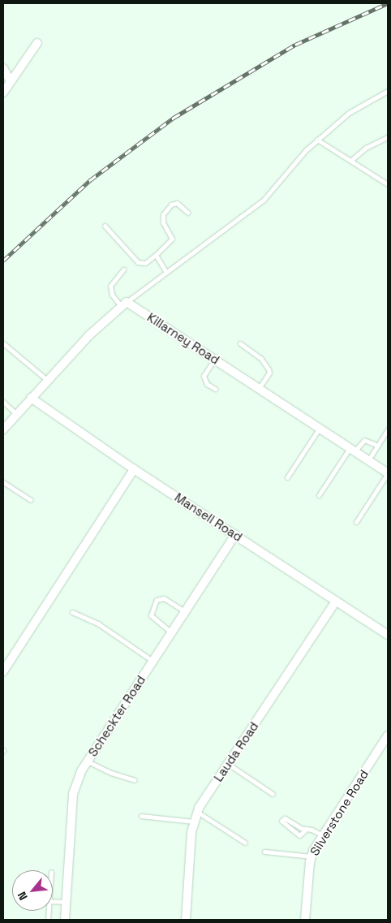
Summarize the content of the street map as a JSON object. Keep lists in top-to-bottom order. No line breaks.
{"streets":{"street":["Killarney Road","Mansell Road","Scheckter Road","Lauda Road","Silverstone Road"]},"crossings":[["Mansell Road","Scheckter Road"],["Mansell Road","Lauda Road"]],"north":"bottom left"}
